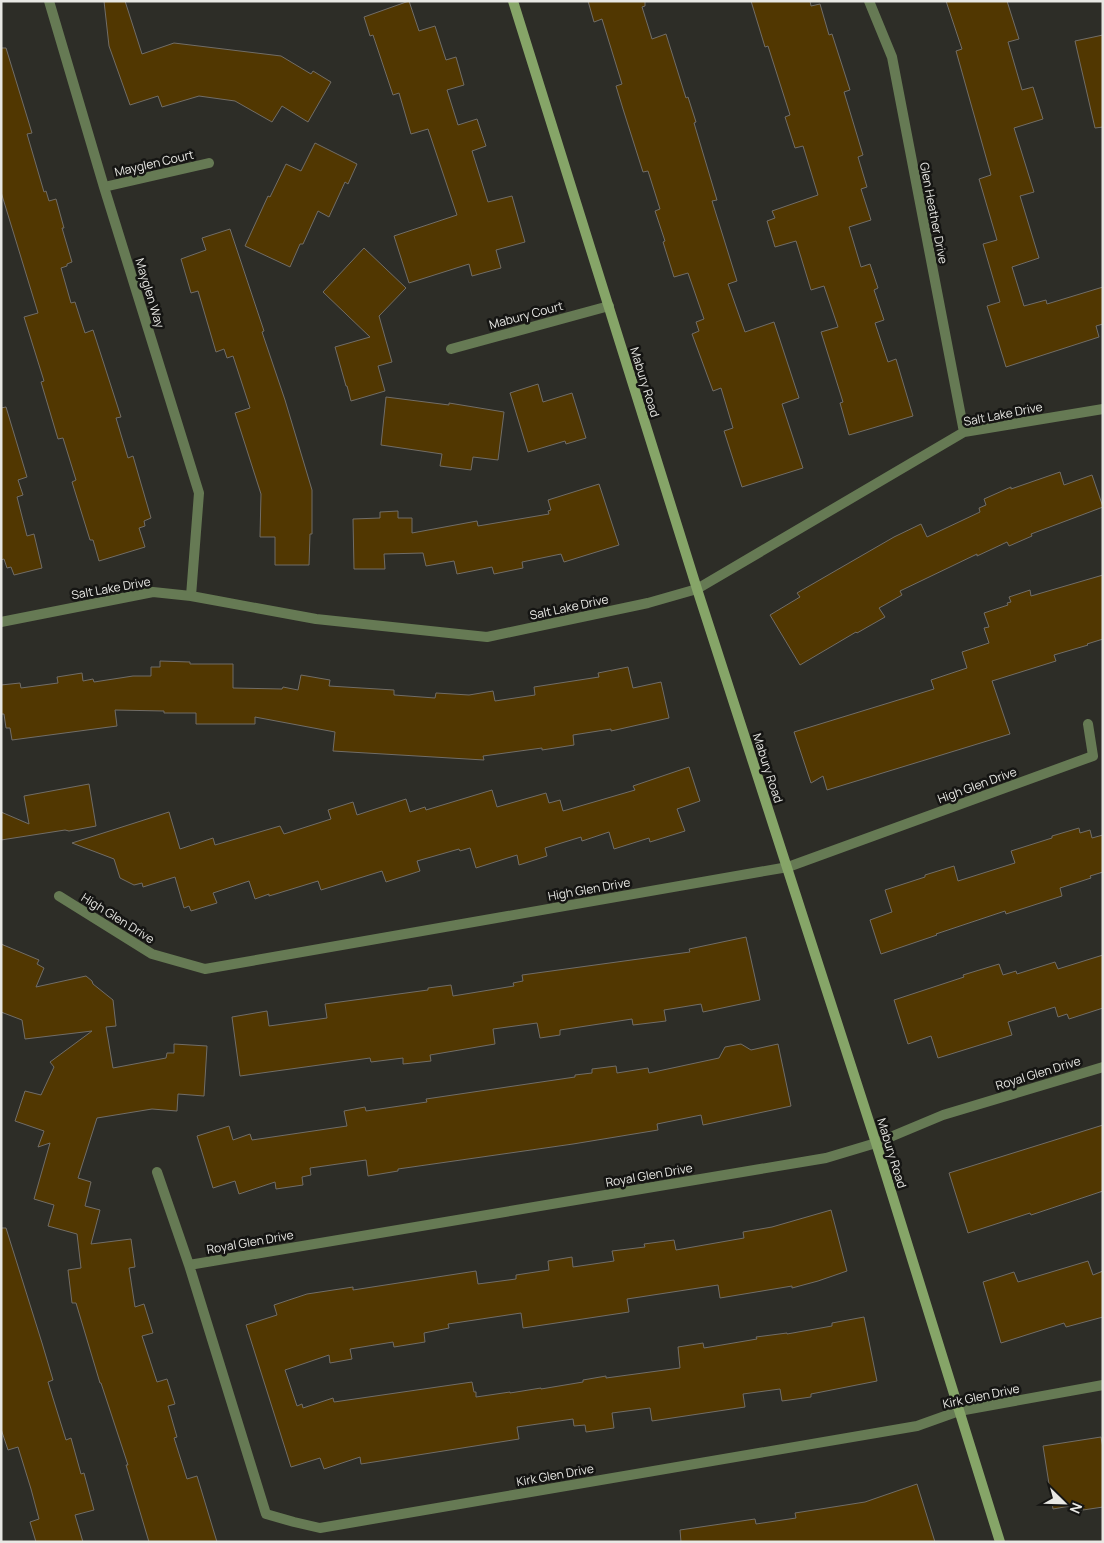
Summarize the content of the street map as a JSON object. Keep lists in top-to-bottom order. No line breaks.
{"streets":{"main road":["Mabury Road"],"street":["Mayglen Court","Glen Heather Drive","Mayglen Way","Mabury Court","Salt Lake Drive","High Glen Drive","Royal Glen Drive","Kirk Glen Drive"]},"crossings":[["Mayglen Court","Mayglen Way"],["Glen Heather Drive","Salt Lake Drive"],["Mayglen Way","Salt Lake Drive"],["Mabury Court","Mabury Road"],["Mabury Road","Salt Lake Drive"],["Mabury Road","High Glen Drive"],["Mabury Road","Royal Glen Drive"],["Mabury Road","Kirk Glen Drive"],["Royal Glen Drive","Kirk Glen Drive"]],"north":"bottom right"}
